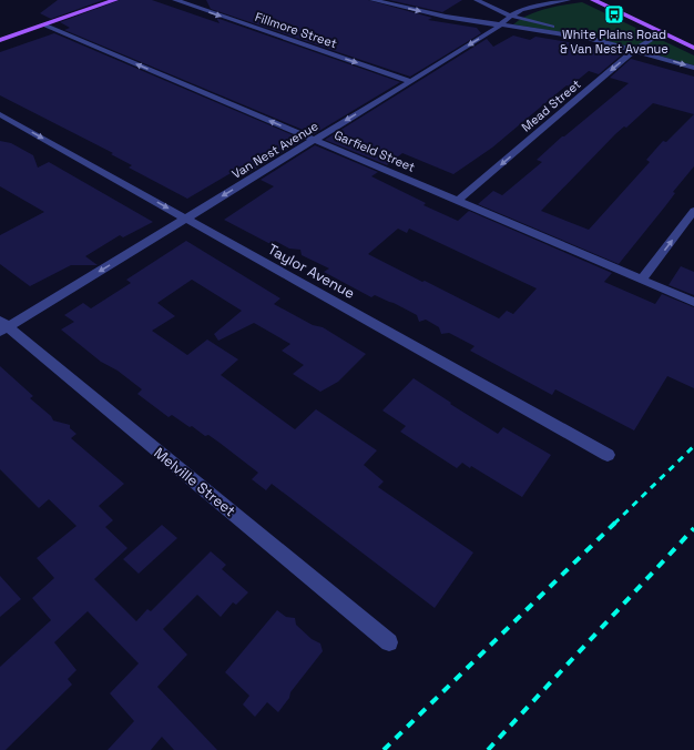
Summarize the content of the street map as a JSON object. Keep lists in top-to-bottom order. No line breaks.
{"streets":{"street":["Fillmore Street","Mead Street","Van Nest Avenue","Garfield Street","Taylor Avenue","Melville Street"]},"crossings":[["Fillmore Street","Van Nest Avenue"],["Mead Street","Garfield Street"],["Van Nest Avenue","Garfield Street"],["Van Nest Avenue","Taylor Avenue"],["Van Nest Avenue","Melville Street"]],"one_way":["Fillmore Street","Mead Street","Van Nest Avenue","Garfield Street"],"places":{"bus stop":["White Plains Road & Van Nest Avenue"]}}
